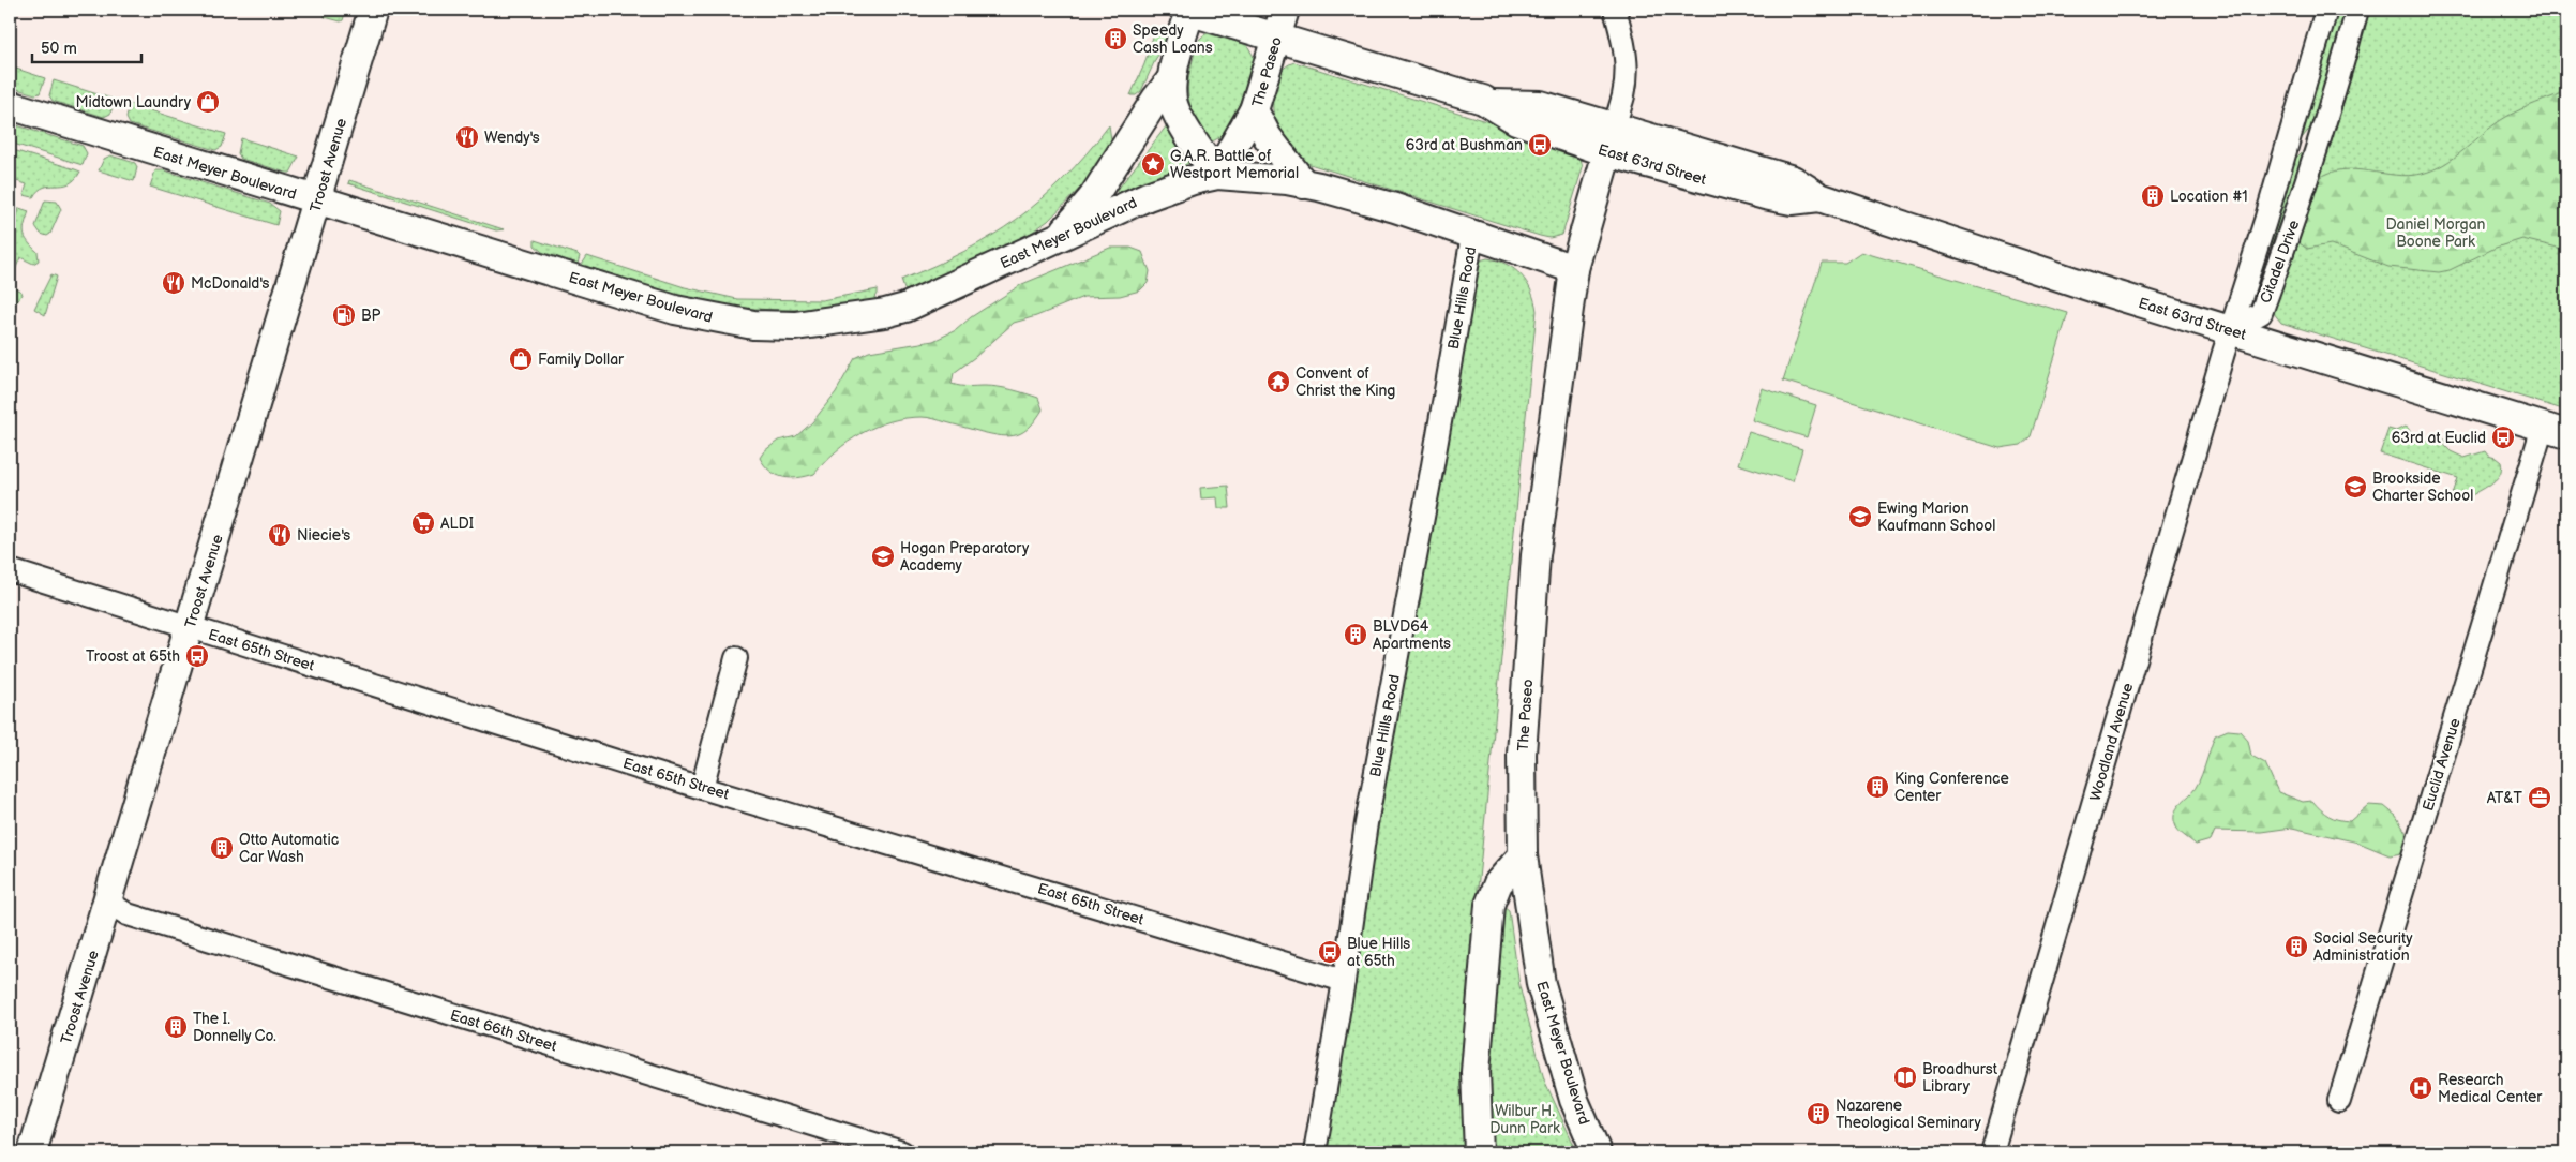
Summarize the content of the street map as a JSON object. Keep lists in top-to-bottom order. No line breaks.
{"streets":{"main road":["The Paseo","East 63rd Street","Troost Avenue","East Meyer Boulevard"],"street":["Citadel Drive","Blue Hills Road","East 65th Street","Woodland Avenue","Euclid Avenue","East 66th Street"]},"crossings":[["The Paseo","East 63rd Street"],["The Paseo","East Meyer Boulevard"],["East 63rd Street","Citadel Drive"],["East 63rd Street","Woodland Avenue"],["East 63rd Street","Euclid Avenue"],["Troost Avenue","East Meyer Boulevard"],["Troost Avenue","East 65th Street"],["Troost Avenue","East 66th Street"],["East Meyer Boulevard","Blue Hills Road"],["Citadel Drive","Woodland Avenue"],["Blue Hills Road","East 65th Street"]],"parks":["Daniel Morgan Boone Park","Wilbur H. Dunn Park"],"places":{"building":["Speedy Cash Loans","Location #1","BLVD64 Apartments","King Conference Center","Otto Automatic Car Wash","Social Security Administration","The I. Donnelly Co.","Nazarene Theological Seminary"],"shop":["Midtown Laundry","Family Dollar"],"restaurant":["Wendy's","McDonald's","Niecie's"],"bus stop":["63rd at Bushman","63rd at Euclid","Troost at 65th","Blue Hills at 65th"],"place":["G.A.R. Battle of Westport Memorial"],"fuel station":["BP"],"temple":["Convent of Christ the King"],"school or university":["Brookside Charter School","Ewing Marion Kaufmann School","Hogan Preparatory Academy"],"supermarket":["ALDI"],"office":["AT&T"],"library":["Broadhurst Library"],"hospital":["Research Medical Center"]},"scale_bar":"50 m"}
